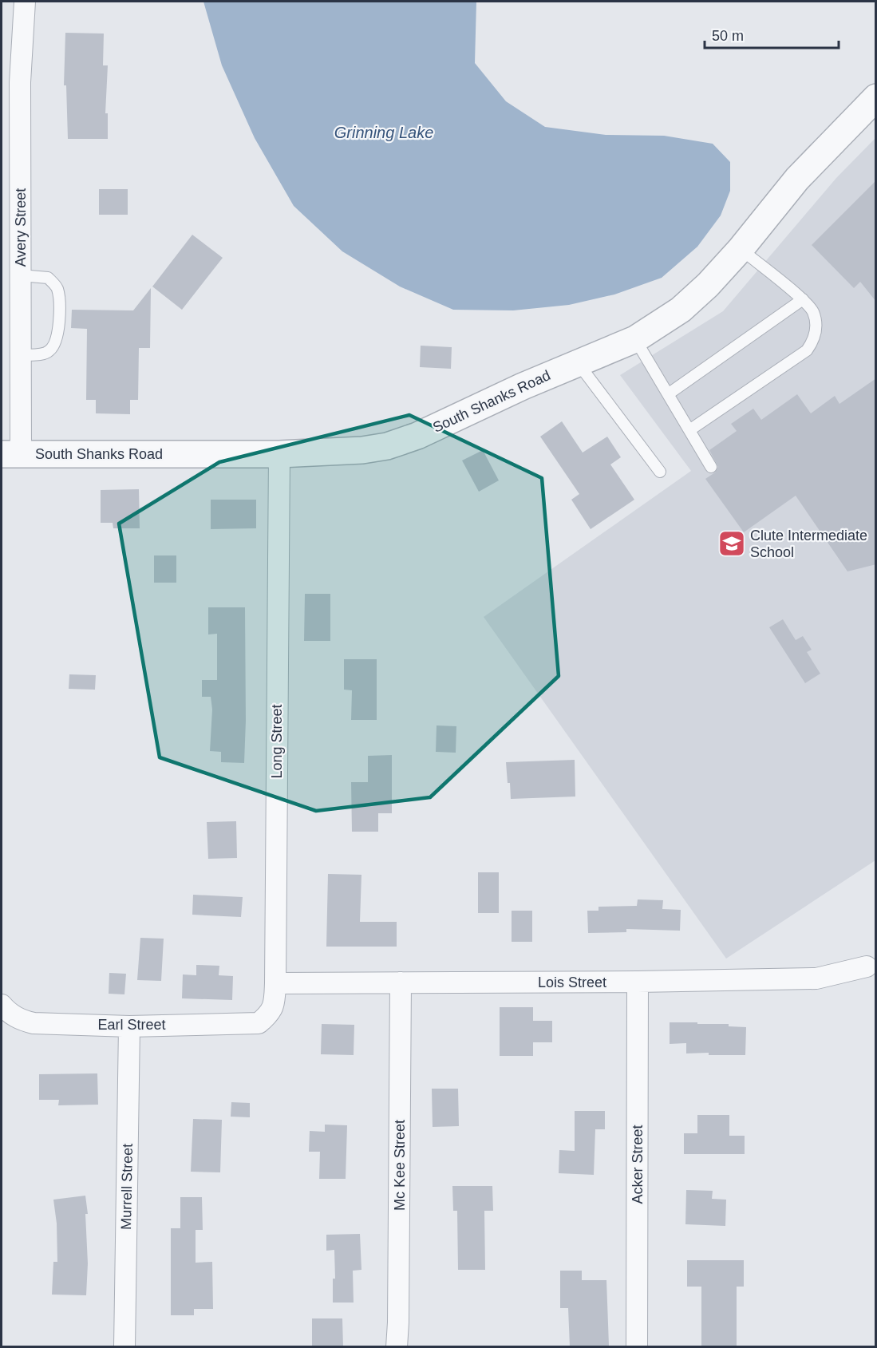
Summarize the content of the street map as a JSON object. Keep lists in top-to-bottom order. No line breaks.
{"streets":{"street":["Avery Street","South Shanks Road","Long Street","Lois Street","Earl Street","Acker Street","Mc Kee Street","Murrell Street"]},"crossings":[["Avery Street","South Shanks Road"],["South Shanks Road","Long Street"],["Long Street","Lois Street"],["Long Street","Earl Street"],["Lois Street","Acker Street"],["Lois Street","Mc Kee Street"],["Earl Street","Murrell Street"]],"water":["Grinning Lake"],"places":{"school or university":["Clute Intermediate School"]},"scale_bar":"50 m"}
